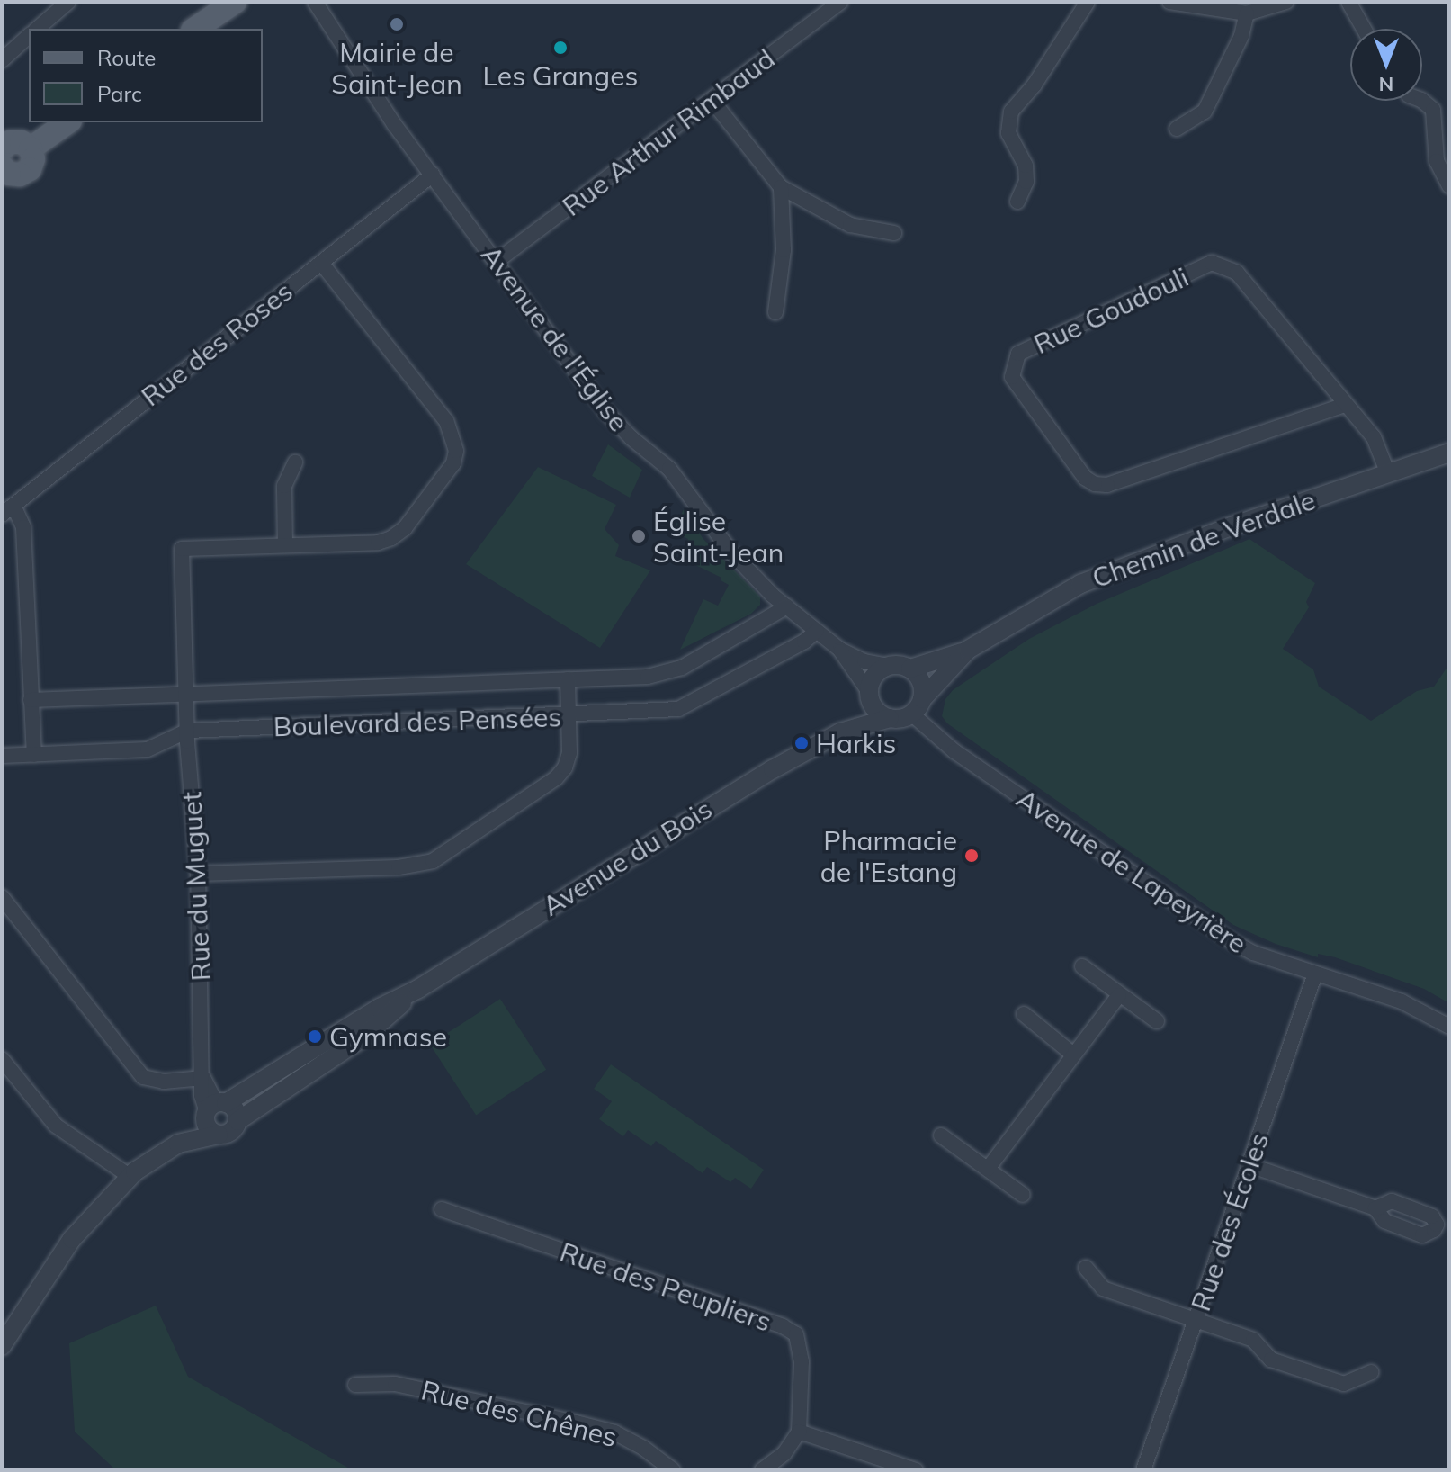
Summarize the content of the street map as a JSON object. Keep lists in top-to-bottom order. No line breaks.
{"streets":{"street":["Rue Arthur Rimbaud","Rue Goudouli","Avenue de l'Église","Rue des Roses","Chemin de Verdale","Boulevard des Pensées","Avenue du Bois","Avenue de Lapeyrière","Rue du Muguet","Rue des Écoles","Rue des Peupliers","Rue des Chênes"]},"crossings":[["Rue Arthur Rimbaud","Avenue de l'Église"],["Rue Goudouli","Chemin de Verdale"],["Avenue de l'Église","Rue des Roses"],["Avenue de l'Église","Chemin de Verdale"],["Avenue de l'Église","Boulevard des Pensées"],["Avenue de l'Église","Avenue du Bois"],["Avenue de l'Église","Avenue de Lapeyrière"],["Chemin de Verdale","Avenue du Bois"],["Chemin de Verdale","Avenue de Lapeyrière"],["Boulevard des Pensées","Rue du Muguet"],["Avenue du Bois","Avenue de Lapeyrière"],["Avenue du Bois","Rue du Muguet"],["Avenue de Lapeyrière","Rue des Écoles"]],"places":["Mairie de Saint-Jean","Les Granges","Église Saint-Jean","Harkis","Pharmacie de l'Estang","Gymnase"],"legend":["Route","Parc"],"north":"bottom"}
